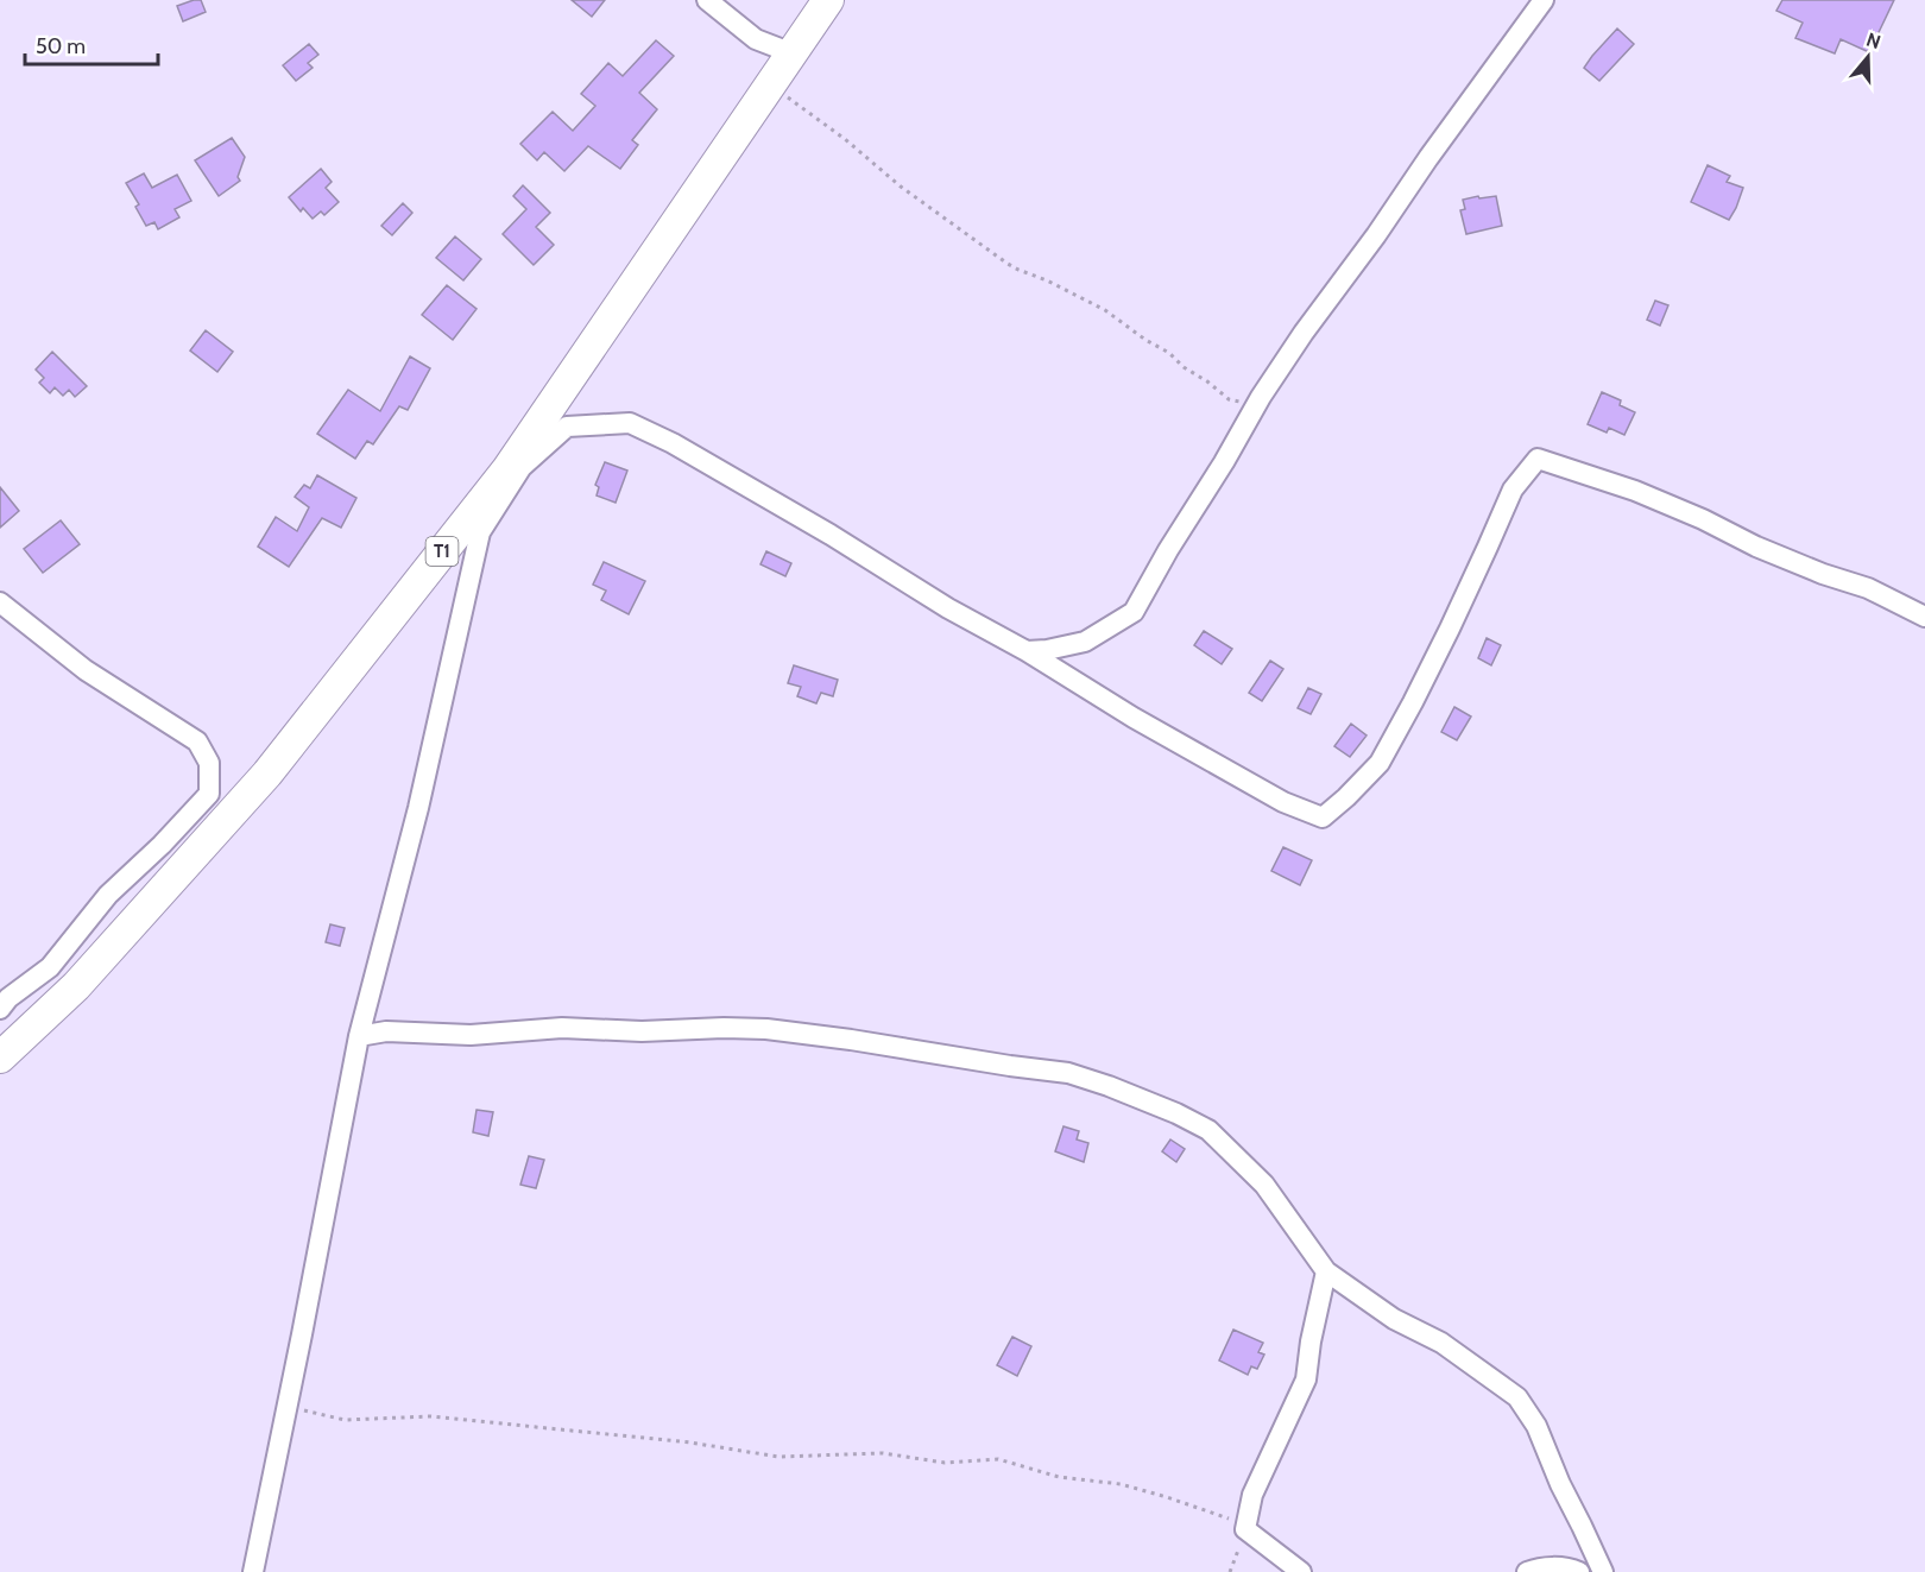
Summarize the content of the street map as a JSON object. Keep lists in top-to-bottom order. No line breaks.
{"streets":{"highway":["T1"]},"scale_bar":"50 m","north":"top"}
